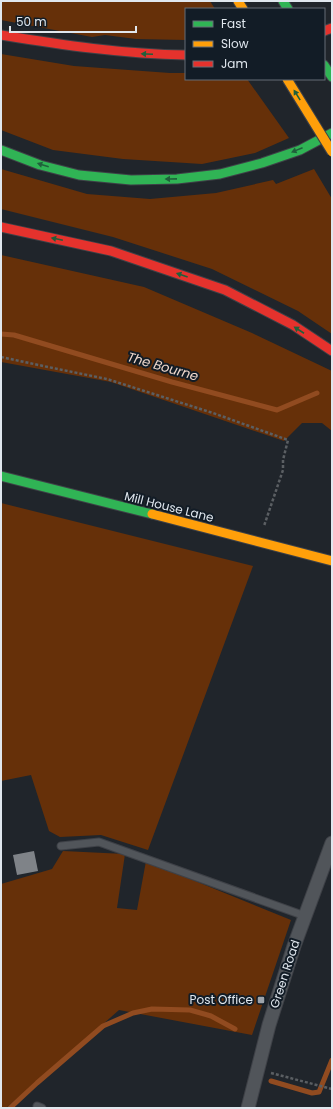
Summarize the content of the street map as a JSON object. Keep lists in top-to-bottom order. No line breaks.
{"streets":{"main road":["Mill House Lane"],"street":["Green Road"]},"water":["The Bourne"],"places":{"transit":["Post Office"]},"legend":["Fast","Slow","Jam"],"scale_bar":"50 m"}
